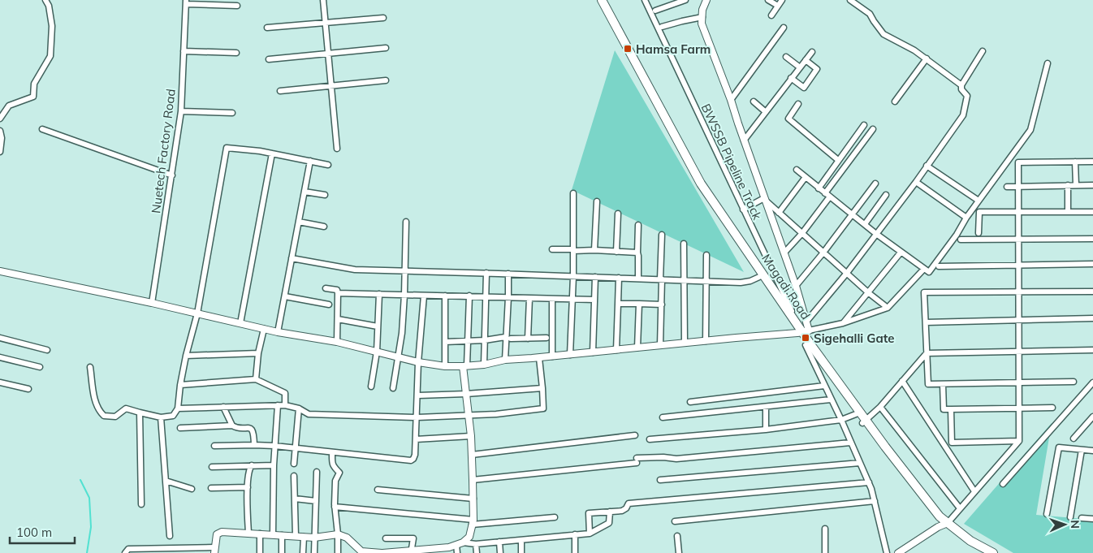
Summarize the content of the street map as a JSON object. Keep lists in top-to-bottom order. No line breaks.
{"streets":{"main road":["Magadi Road"],"street":["Nuetech Factory Road","BWSSB Pipeline Track"]},"crossings":[["BWSSB Pipeline Track","Magadi Road"]],"places":{"transit":["Hamsa Farm","Sigehalli Gate"]},"scale_bar":"100 m","north":"right"}
